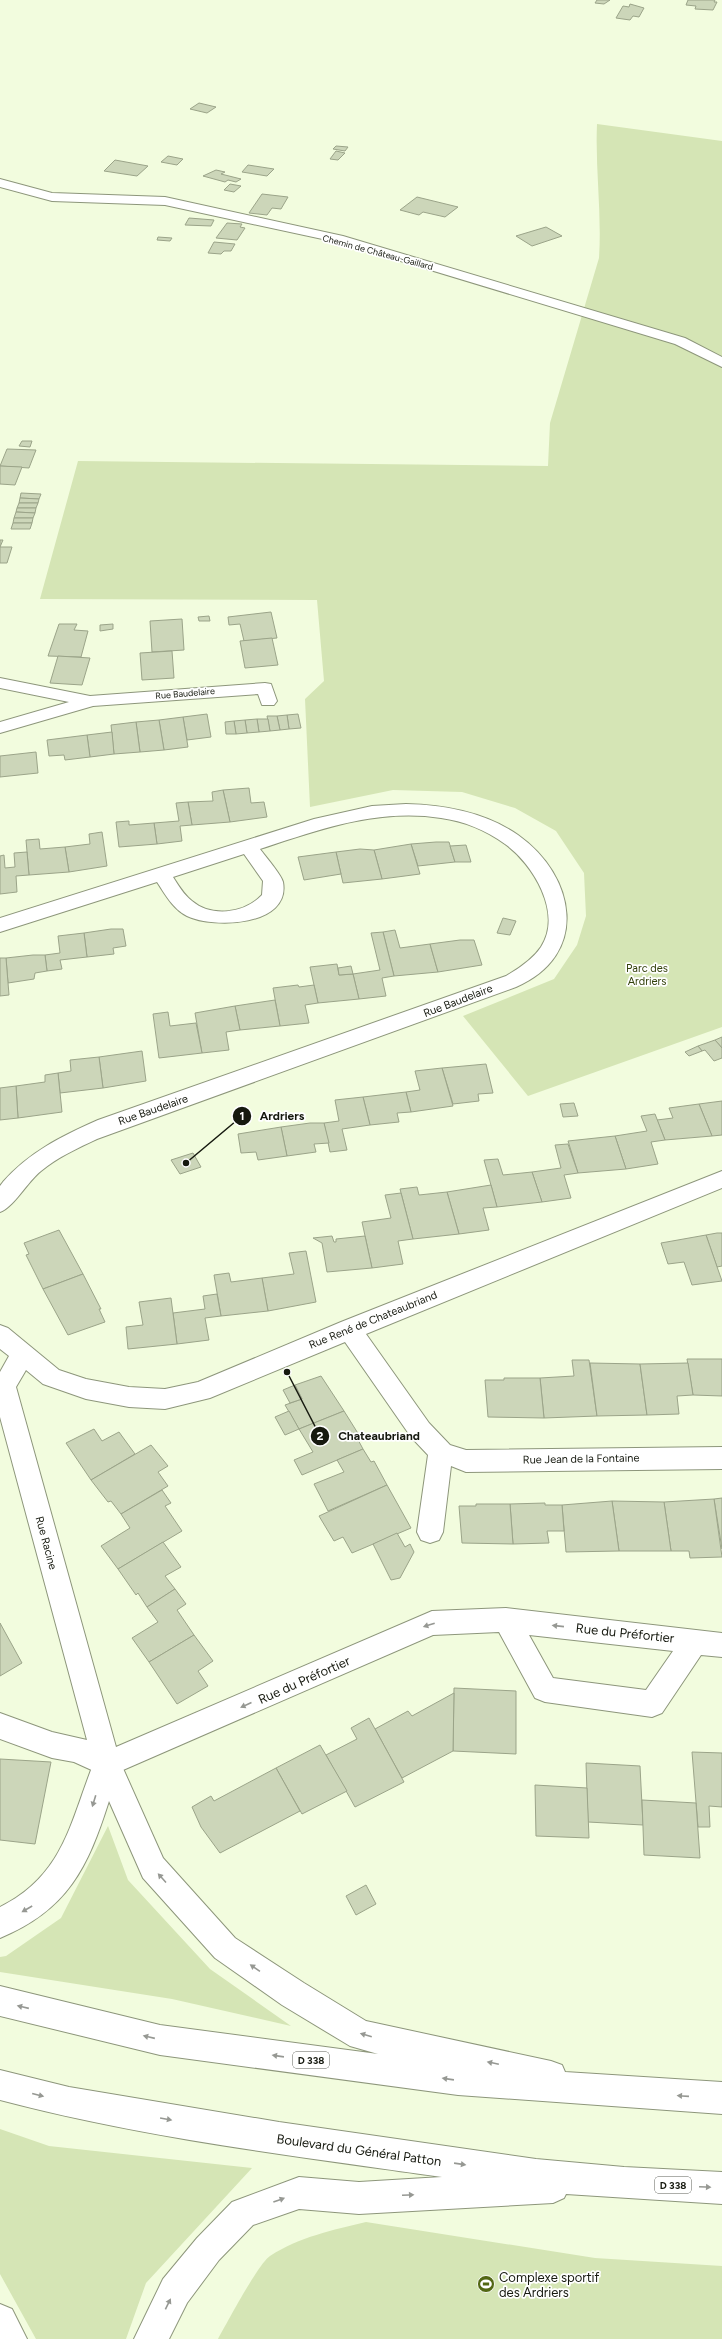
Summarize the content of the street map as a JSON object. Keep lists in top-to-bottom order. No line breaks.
{"streets":{"main road":["Chemin de Château-Gaillard","Rue Baudelaire","Rue René de Chateaubriand","Rue Jean de la Fontaine","Rue Racine","Rue du Préfortier","D 338","Boulevard du Général Patton"]},"crossings":[["Rue René de Chateaubriand","Rue Jean de la Fontaine"],["Rue René de Chateaubriand","Rue Racine"],["Rue Racine","Rue du Préfortier"],["Rue Racine","D 338"],["D 338","Boulevard du Général Patton"]],"one_way":["Rue du Préfortier"],"parks":["Parc des Ardriers"],"places":{"other":["Ardriers","Chateaubriand"],"sports":["Complexe sportif des Ardriers"]}}
